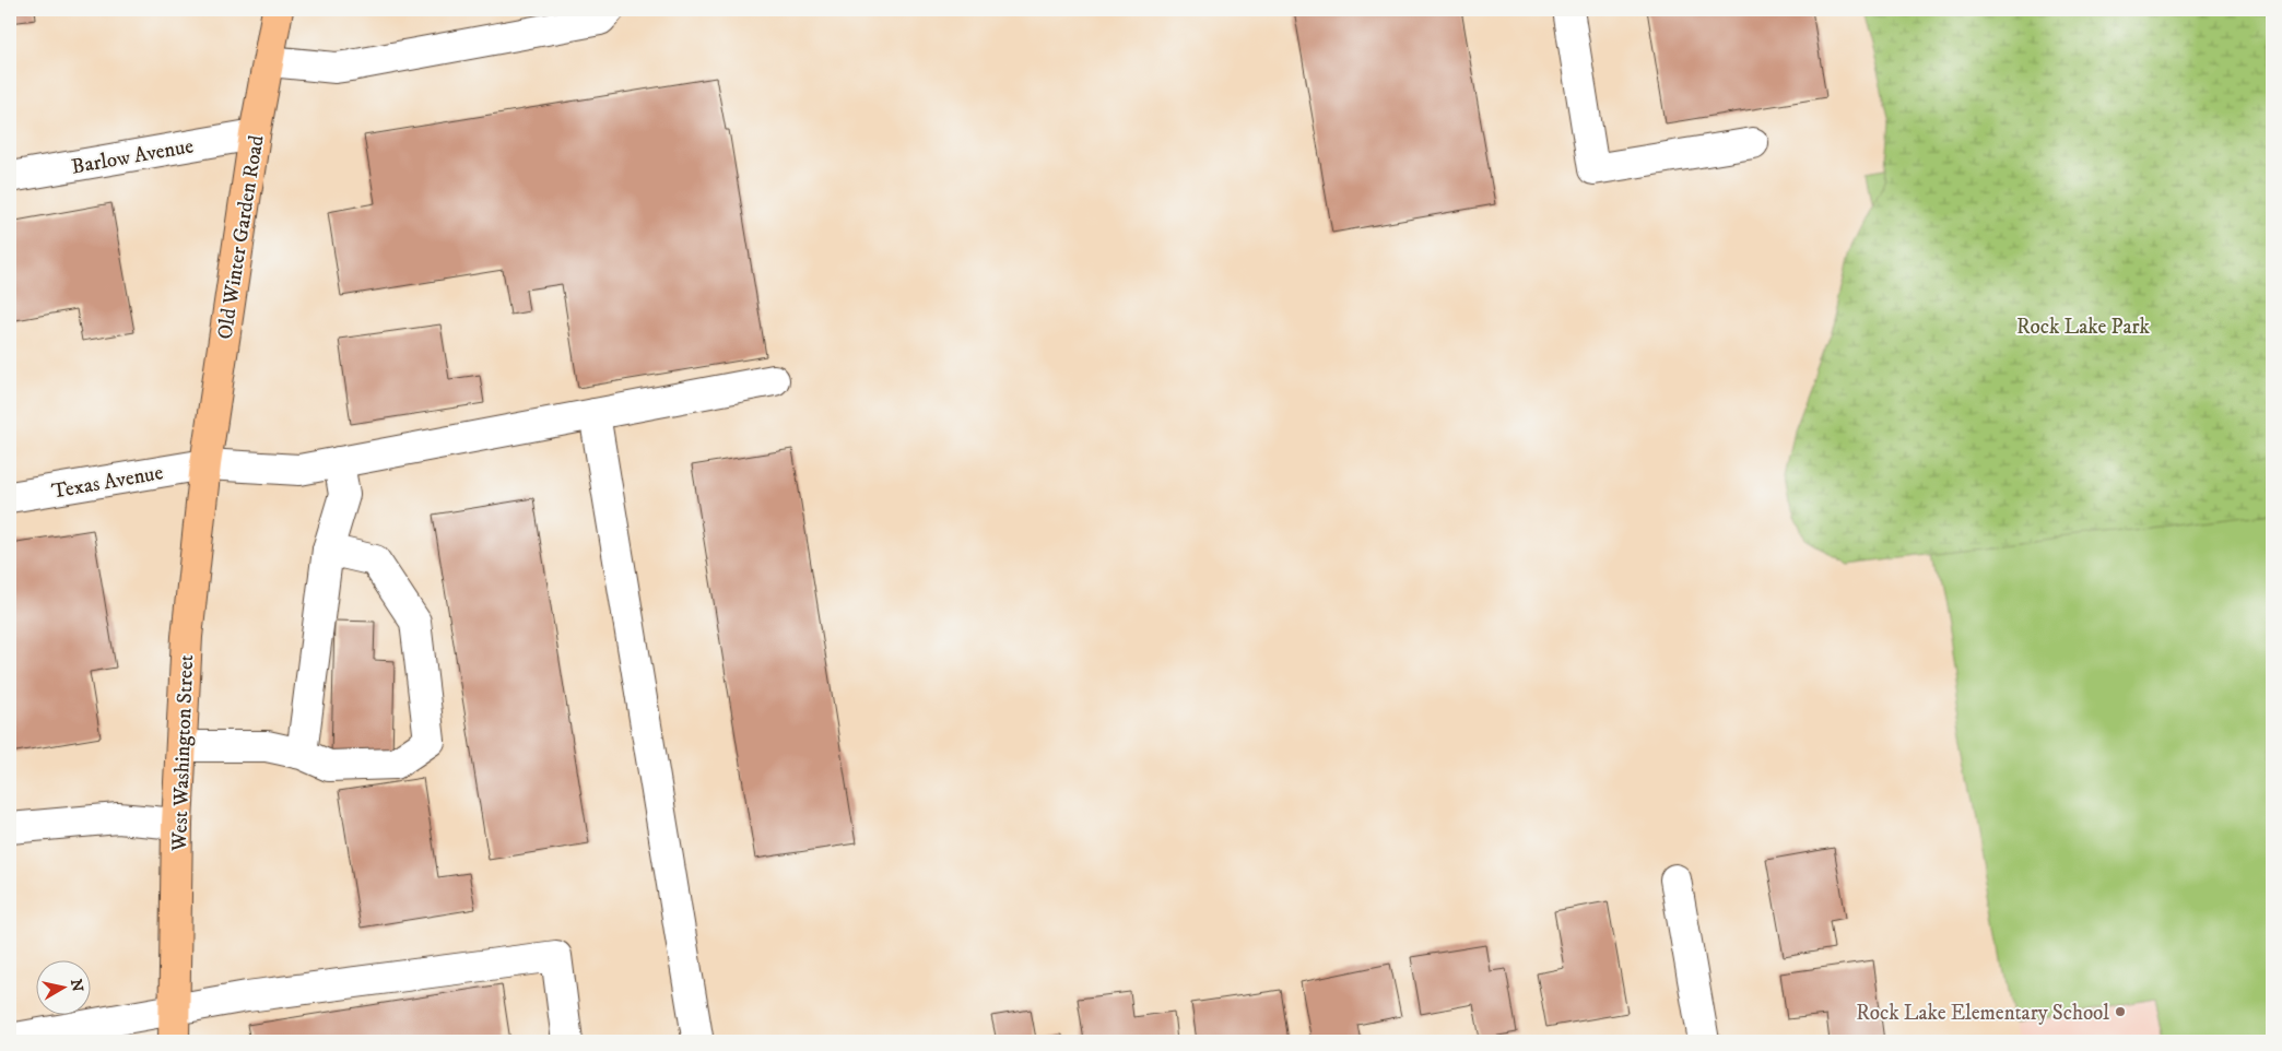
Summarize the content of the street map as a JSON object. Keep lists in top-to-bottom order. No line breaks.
{"streets":{"main road":["Old Winter Garden Road","West Washington Street"],"street":["Barlow Avenue","Texas Avenue"]},"crossings":[["Barlow Avenue","Old Winter Garden Road"],["Old Winter Garden Road","Texas Avenue"],["Old Winter Garden Road","West Washington Street"],["Texas Avenue","West Washington Street"]],"parks":["Rock Lake Park"],"places":["Rock Lake Elementary School"],"north":"right"}
